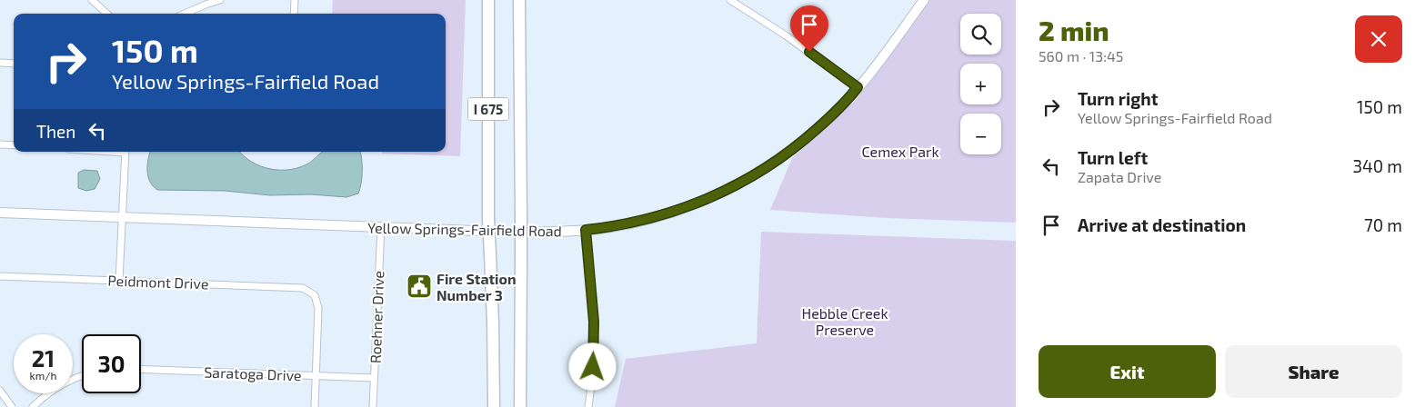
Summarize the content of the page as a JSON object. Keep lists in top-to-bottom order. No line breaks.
{"streets":{"highway":["I 675"],"main road":["Yellow Springs-Fairfield Road"],"street":["Peidmont Drive","Roehner Drive","Saratoga Drive"]},"crossings":[["Yellow Springs-Fairfield Road","Roehner Drive"],["Peidmont Drive","Saratoga Drive"],["Roehner Drive","Saratoga Drive"]],"parks":["Cemex Park","Hebble Creek Preserve"],"places":{"public building":["Fire Station Number 3"]},"page":{"heading":["2 min","560 m · 13:45"],"map_buttons":["+","−"],"turn":["150 m","Yellow Springs-Fairfield Road"],"list":[{"name":"Turn right","note":"Yellow Springs-Fairfield Road","value":"150 m"},{"name":"Turn left","note":"Zapata Drive","value":"340 m"},{"name":"Arrive at destination","value":"70 m"}],"then":"Then","speed":"21 km/h","limit":"30","buttons":["Exit","Share"]}}
